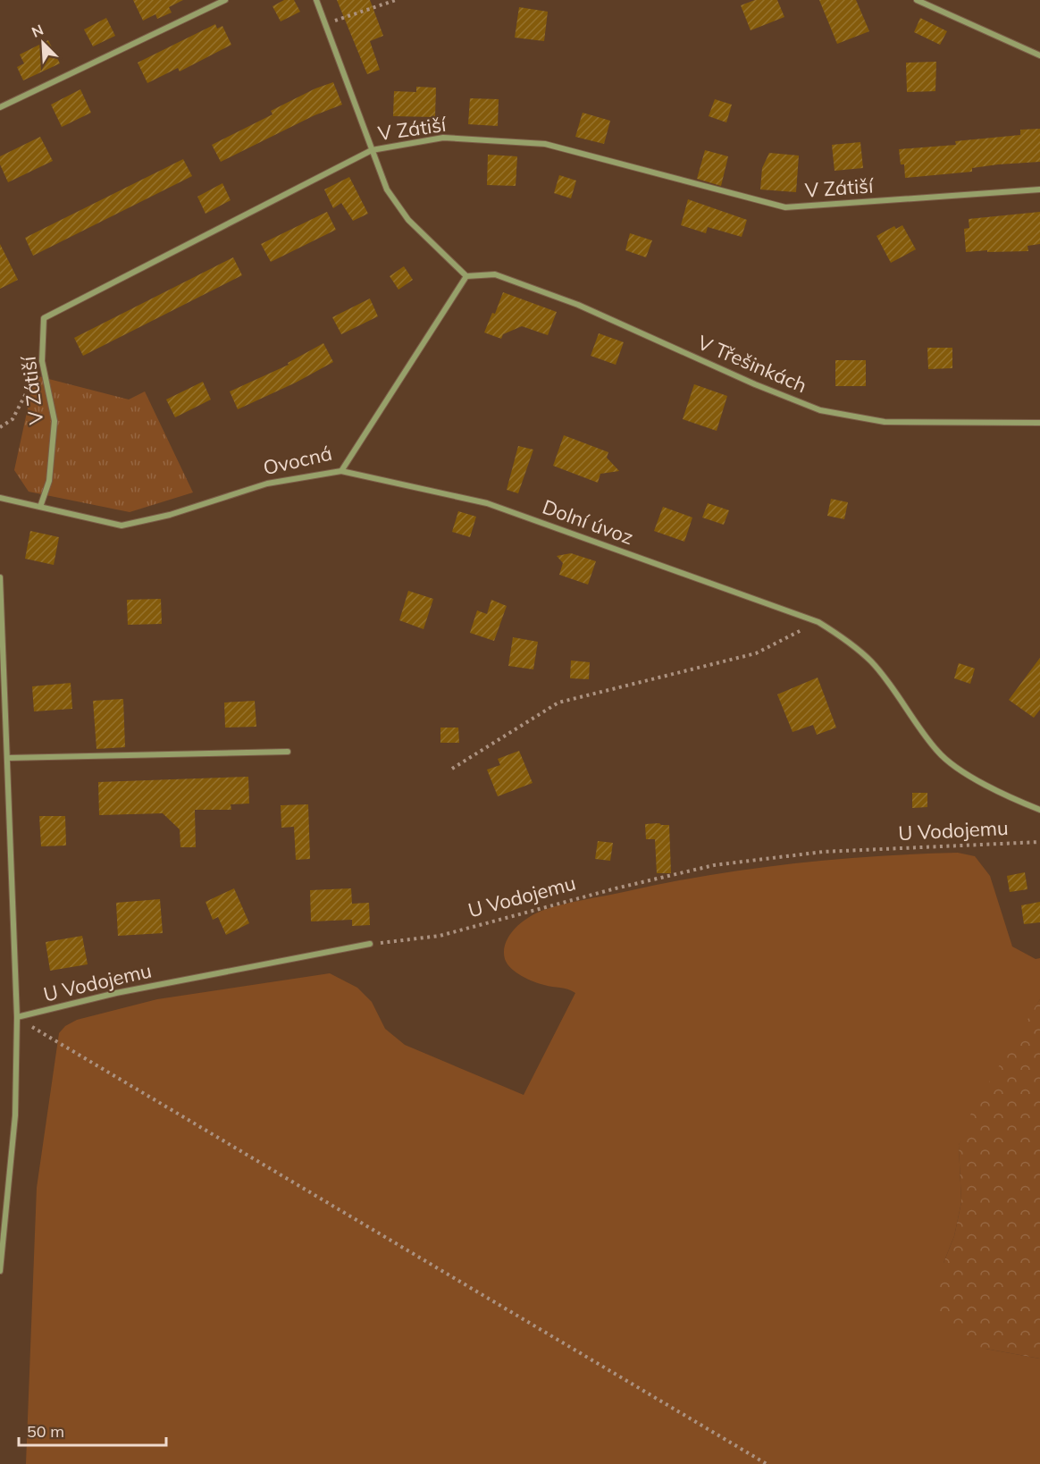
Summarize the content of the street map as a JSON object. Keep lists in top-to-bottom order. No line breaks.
{"streets":{"street":["V Zátiší","V Třešinkách","Ovocná","Dolní úvoz","U Vodojemu"]},"crossings":[["V Zátiší","Ovocná"],["V Třešinkách","Ovocná"],["Ovocná","Dolní úvoz"]],"scale_bar":"50 m","north":"top left"}
